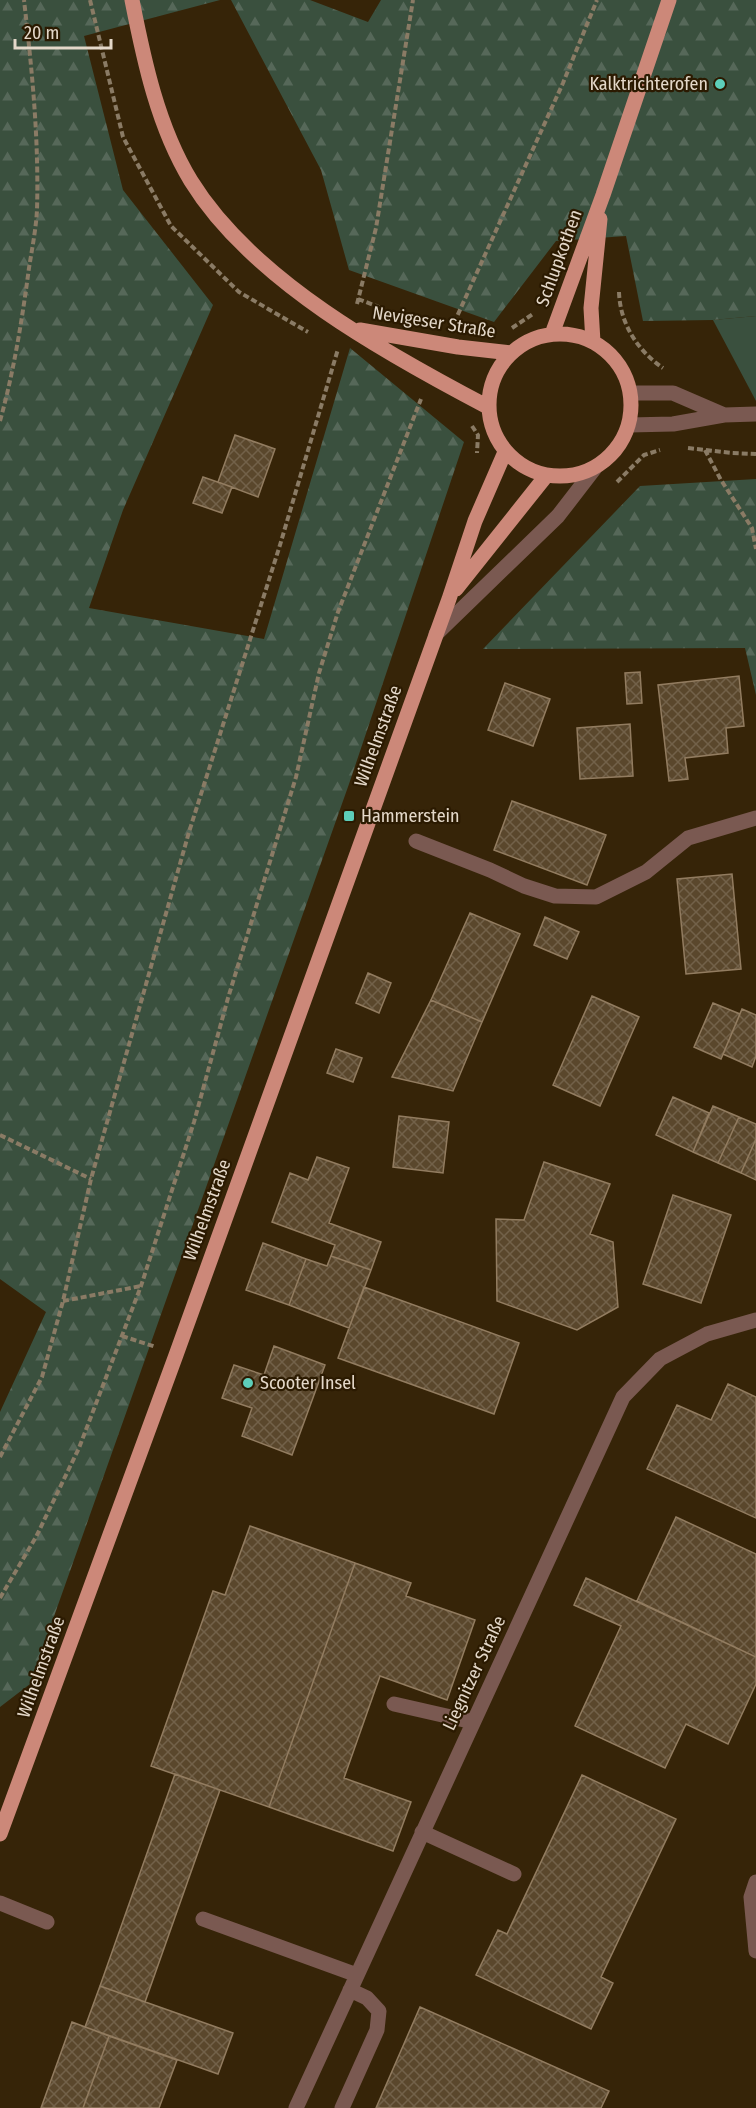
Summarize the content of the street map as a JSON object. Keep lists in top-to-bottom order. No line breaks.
{"streets":{"main road":["Schlupkothen","Nevigeser Straße","Wilhelmstraße"],"street":["Liegnitzer Straße"]},"crossings":[["Schlupkothen","Nevigeser Straße"],["Schlupkothen","Wilhelmstraße"],["Nevigeser Straße","Wilhelmstraße"]],"places":{"other":["Kalktrichterofen","Scooter Insel"],"transit":["Hammerstein"]},"scale_bar":"20 m"}
